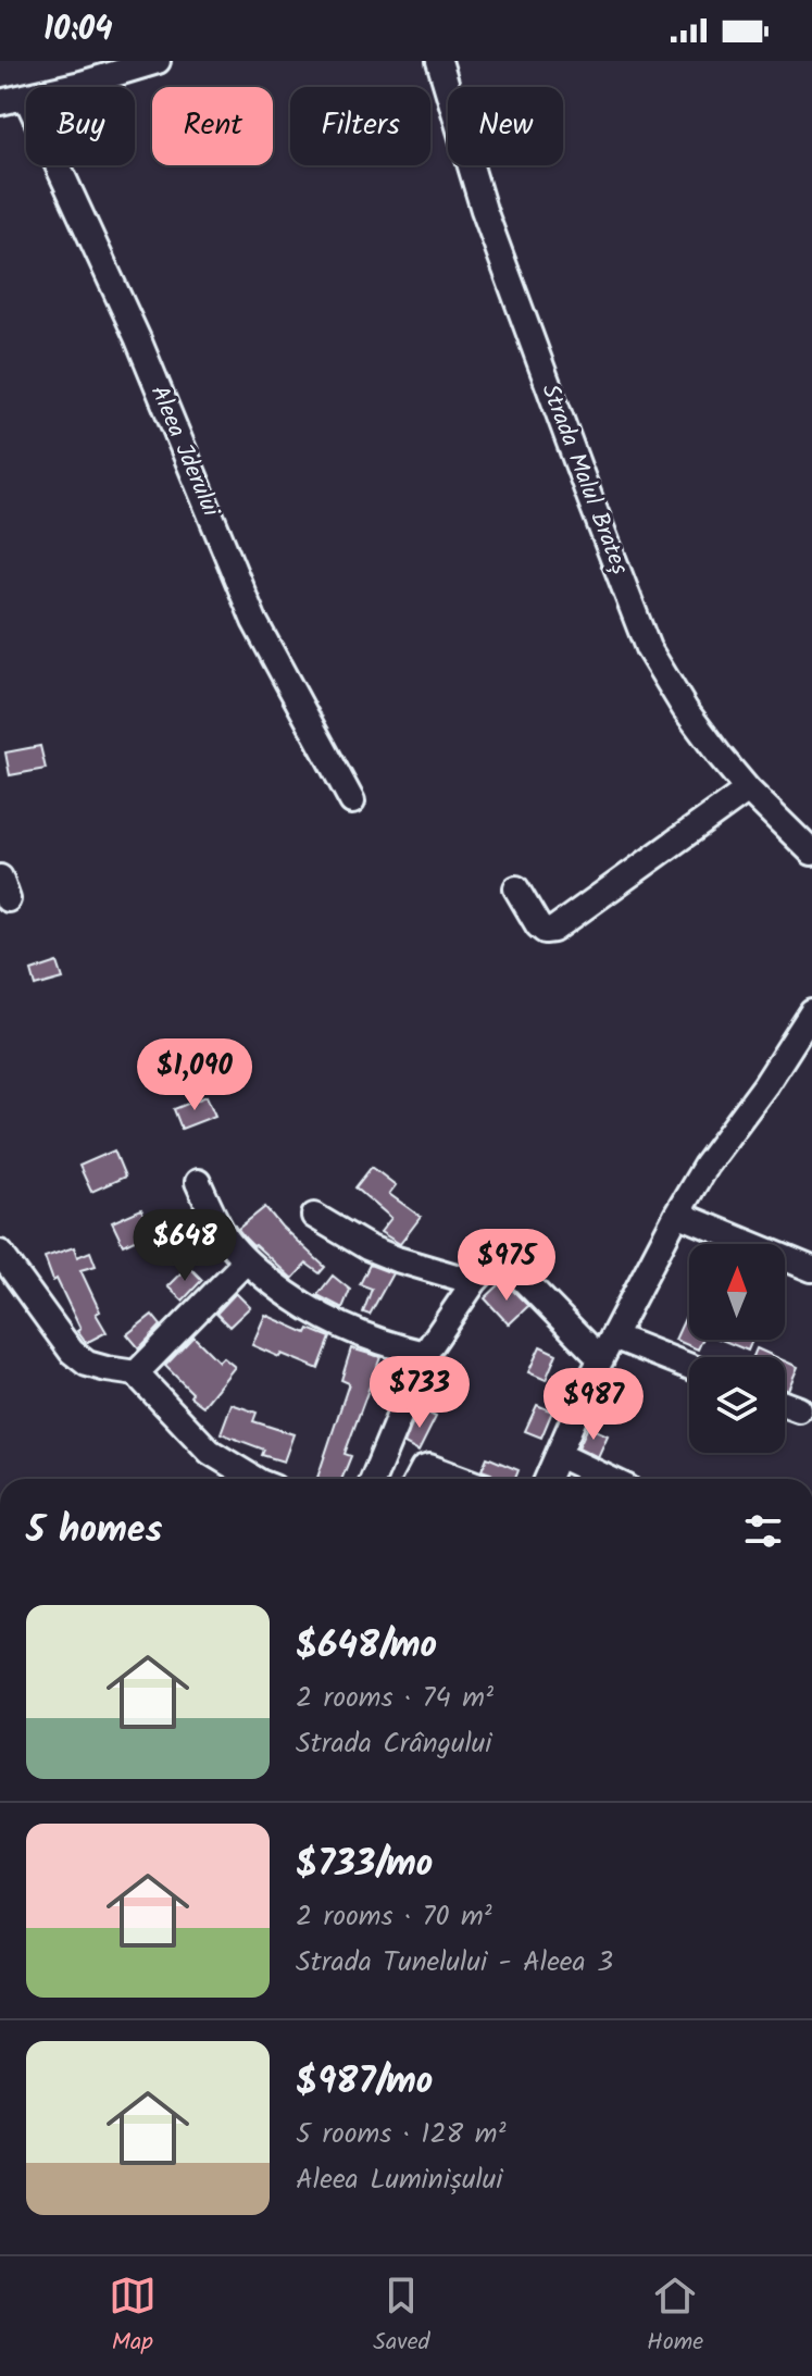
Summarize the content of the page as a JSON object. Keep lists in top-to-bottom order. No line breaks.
{"streets":{"street":["Aleea Jderului","Strada Malul Brateș"]},"north":"top","page":{"status":"10:04","chip":["Buy","Rent","Filters","New"],"price":["$1,090","$648","$975","$733","$987"],"heading":"5 homes","list":[{"name":"$648/mo","note":"2 rooms · 74 m² · Strada Crângului"},{"name":"$733/mo","note":"2 rooms · 70 m² · Strada Tunelului - Aleea 3"},{"name":"$987/mo","note":"5 rooms · 128 m² · Aleea Luminișului"}],"tabs":["Map","Saved","Home"]}}
